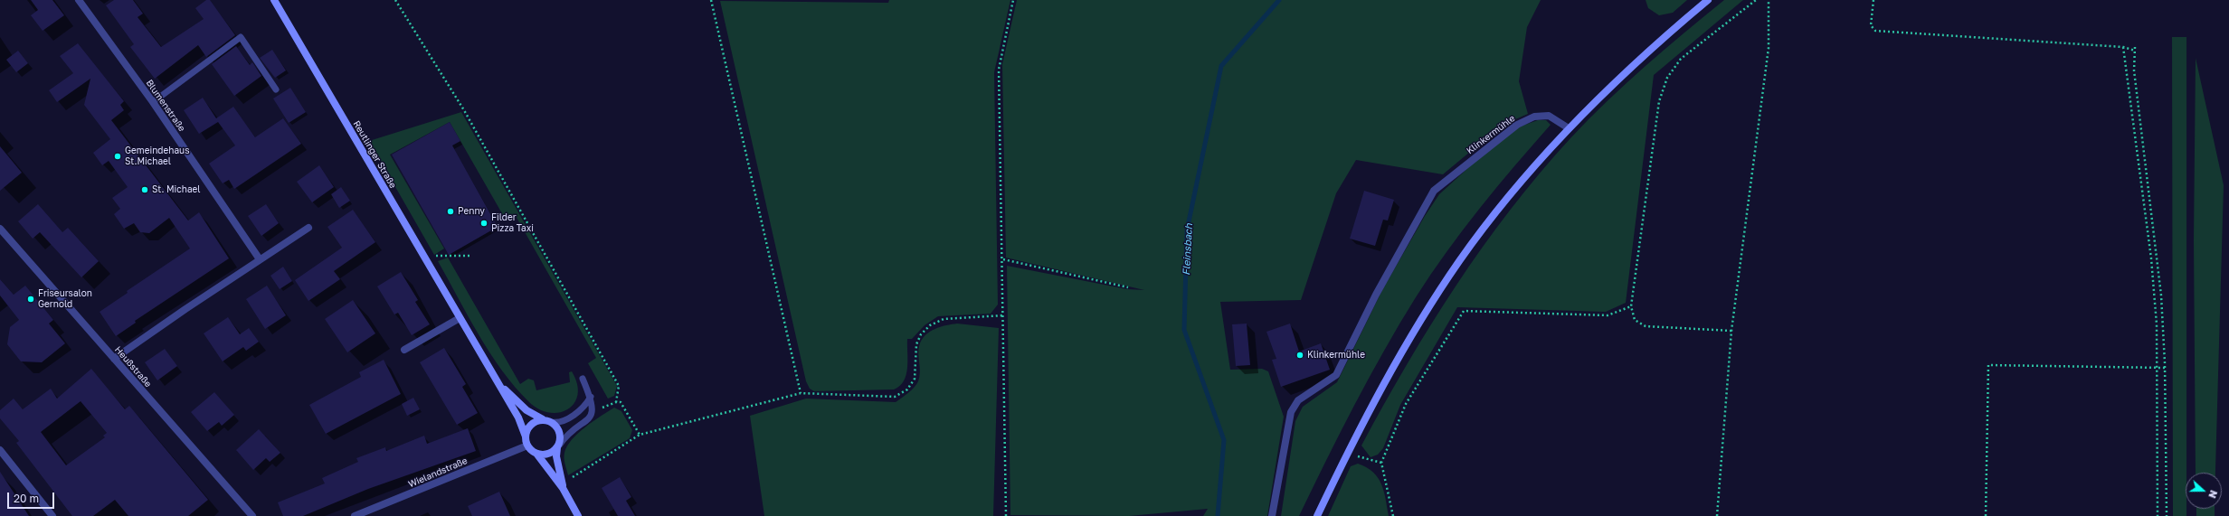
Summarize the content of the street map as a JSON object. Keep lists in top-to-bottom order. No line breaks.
{"streets":{"street":["Blumenstraße","Klinkermühle","Reutlinger Straße","Heußstraße","Wielandstraße"]},"crossings":[["Reutlinger Straße","Wielandstraße"]],"water":["Fleinsbach"],"places":["Gemeindehaus St.Michael","St. Michael","Penny","Filder Pizza Taxi","Friseursalon Gernold","Klinkermühle"],"scale_bar":"20 m","north":"right"}
